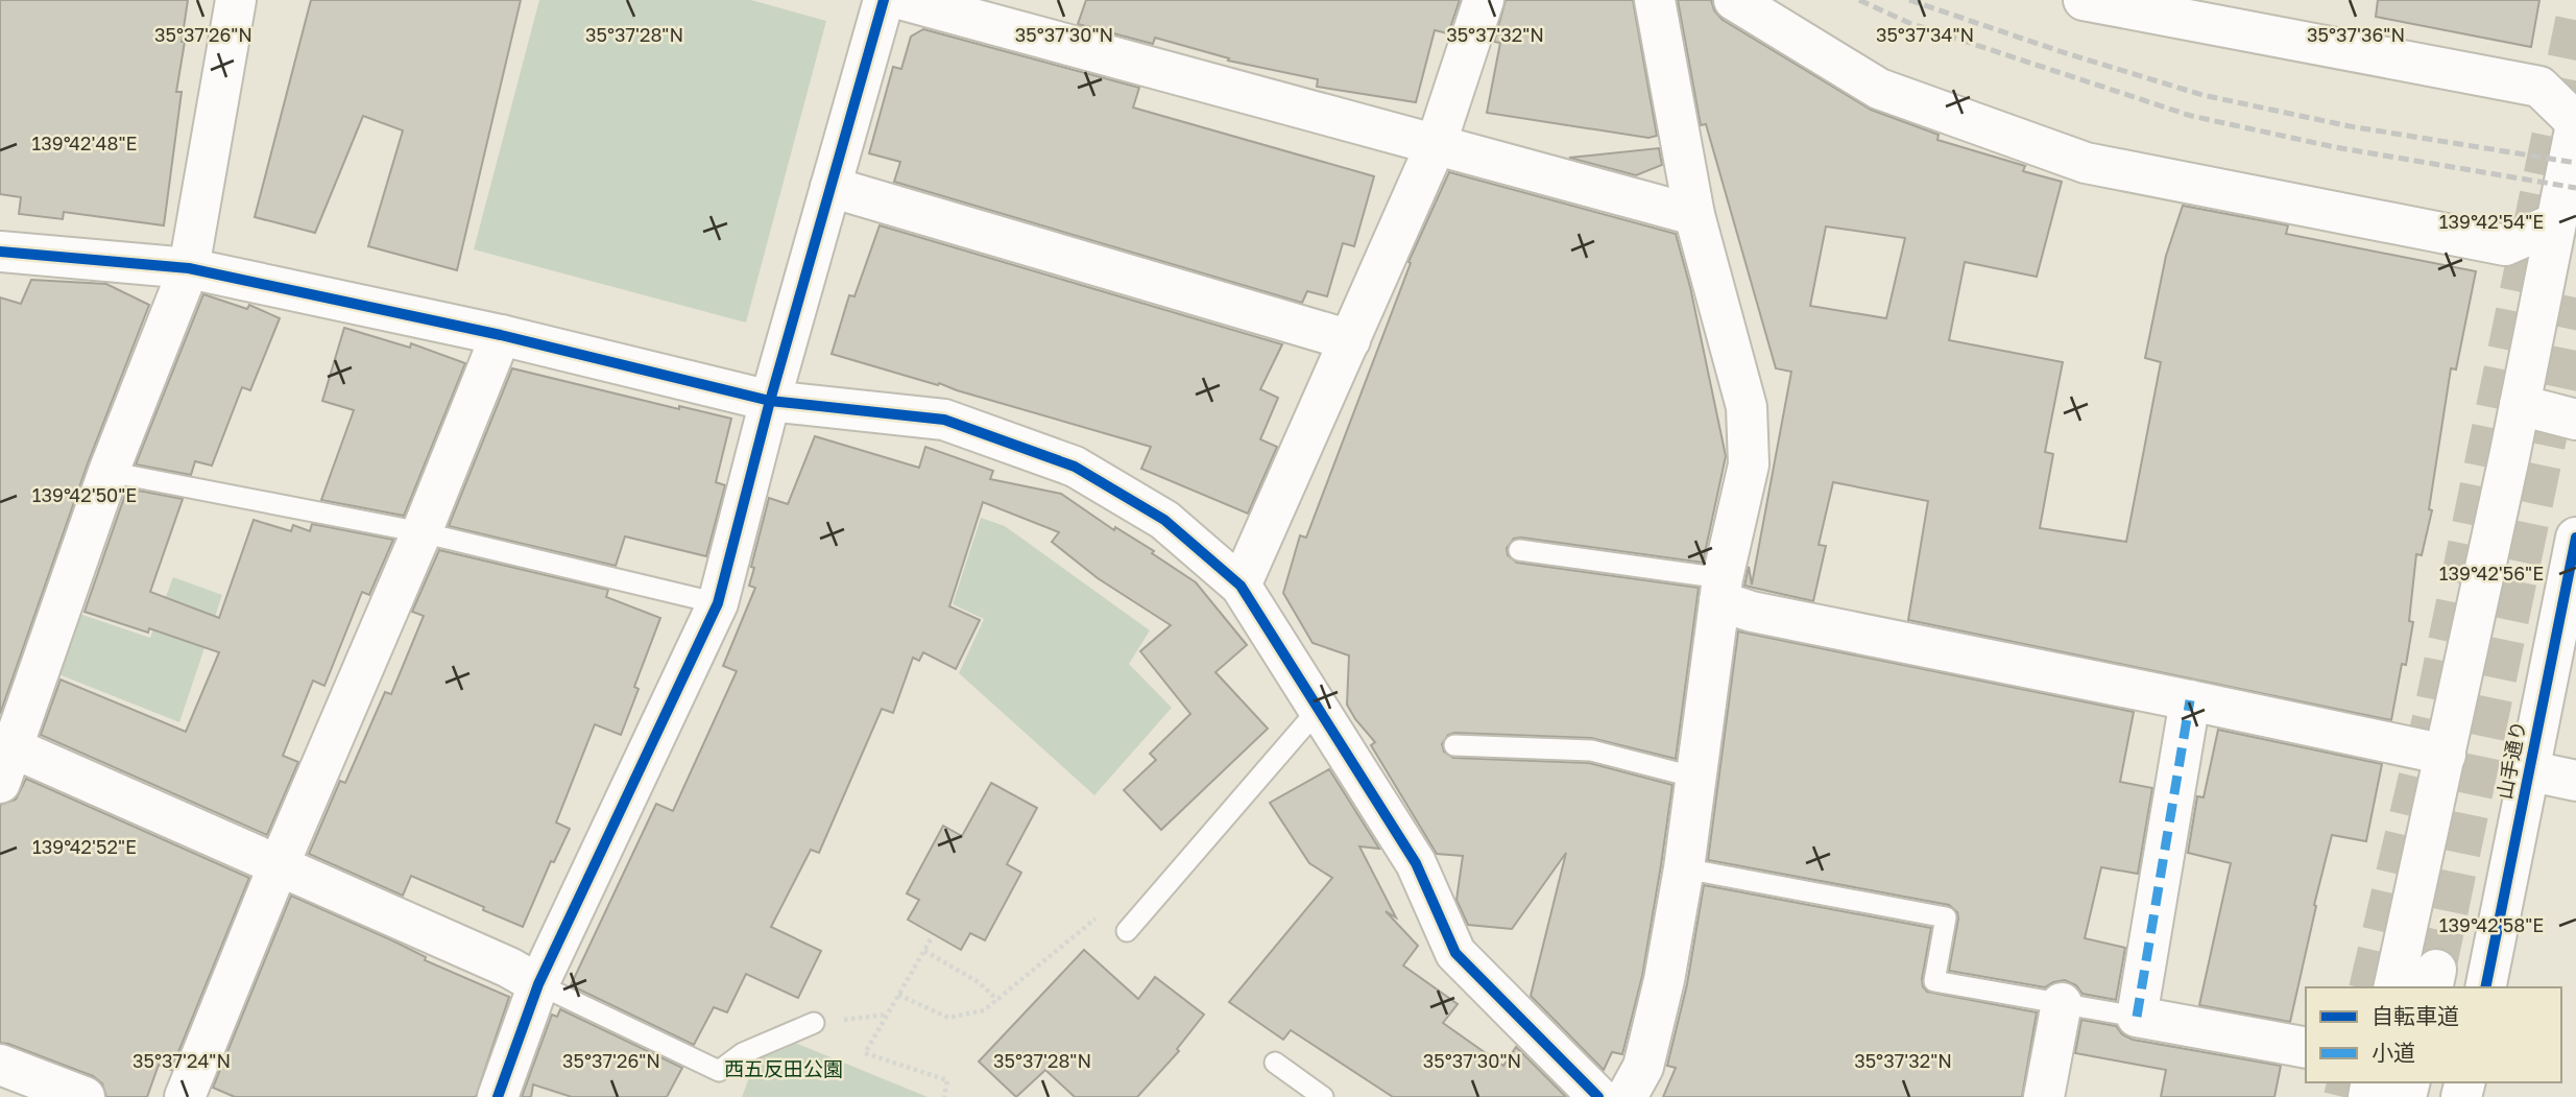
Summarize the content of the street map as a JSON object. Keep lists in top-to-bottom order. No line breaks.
{"streets":{"main road":["山手通り"]},"parks":["西五反田公園"],"legend":["自転車道","小道"],"coordinates":["35°37'32\"N","35°37'34\"N","35°37'36\"N","35°37'26\"N","35°37'28\"N","35°37'30\"N","139°42'48\"E","139°42'54\"E","139°42'50\"E","139°42'56\"E","139°42'52\"E","139°42'58\"E","35°37'24\"N"]}
